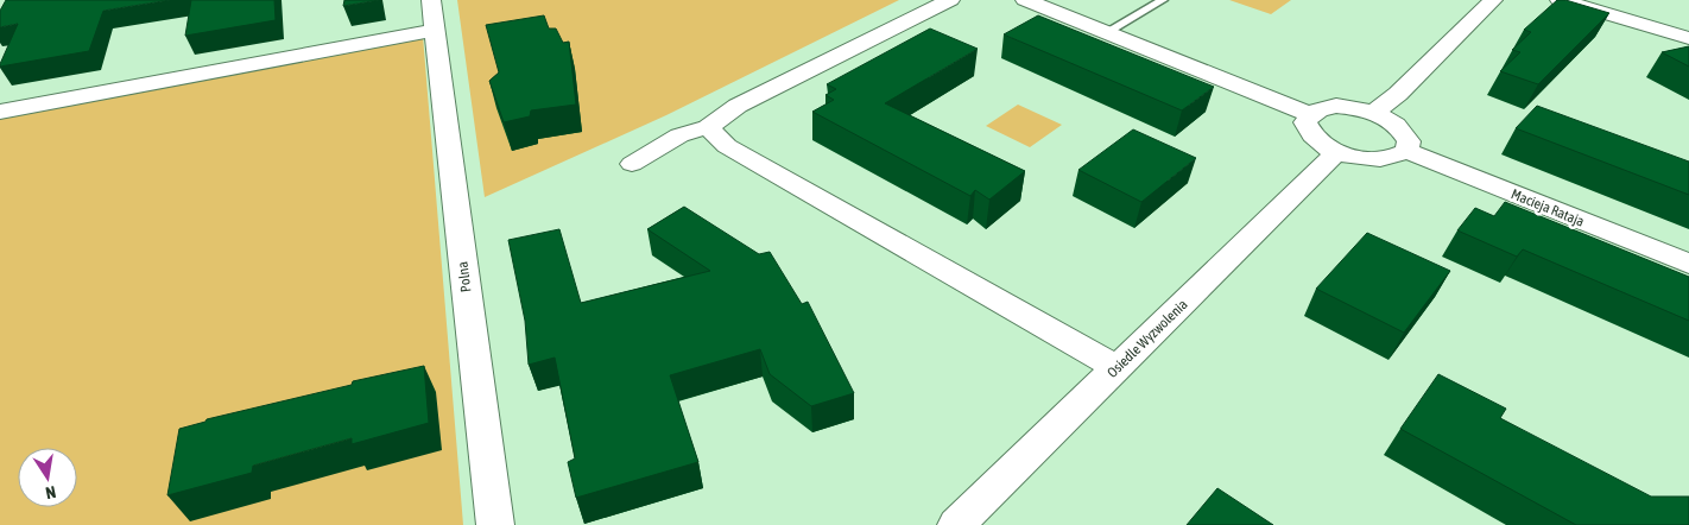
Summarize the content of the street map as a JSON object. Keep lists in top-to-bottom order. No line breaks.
{"streets":{"street":["Macieja Rataja","Polna","Osiedle Wyzwolenia"]},"north":"bottom"}
